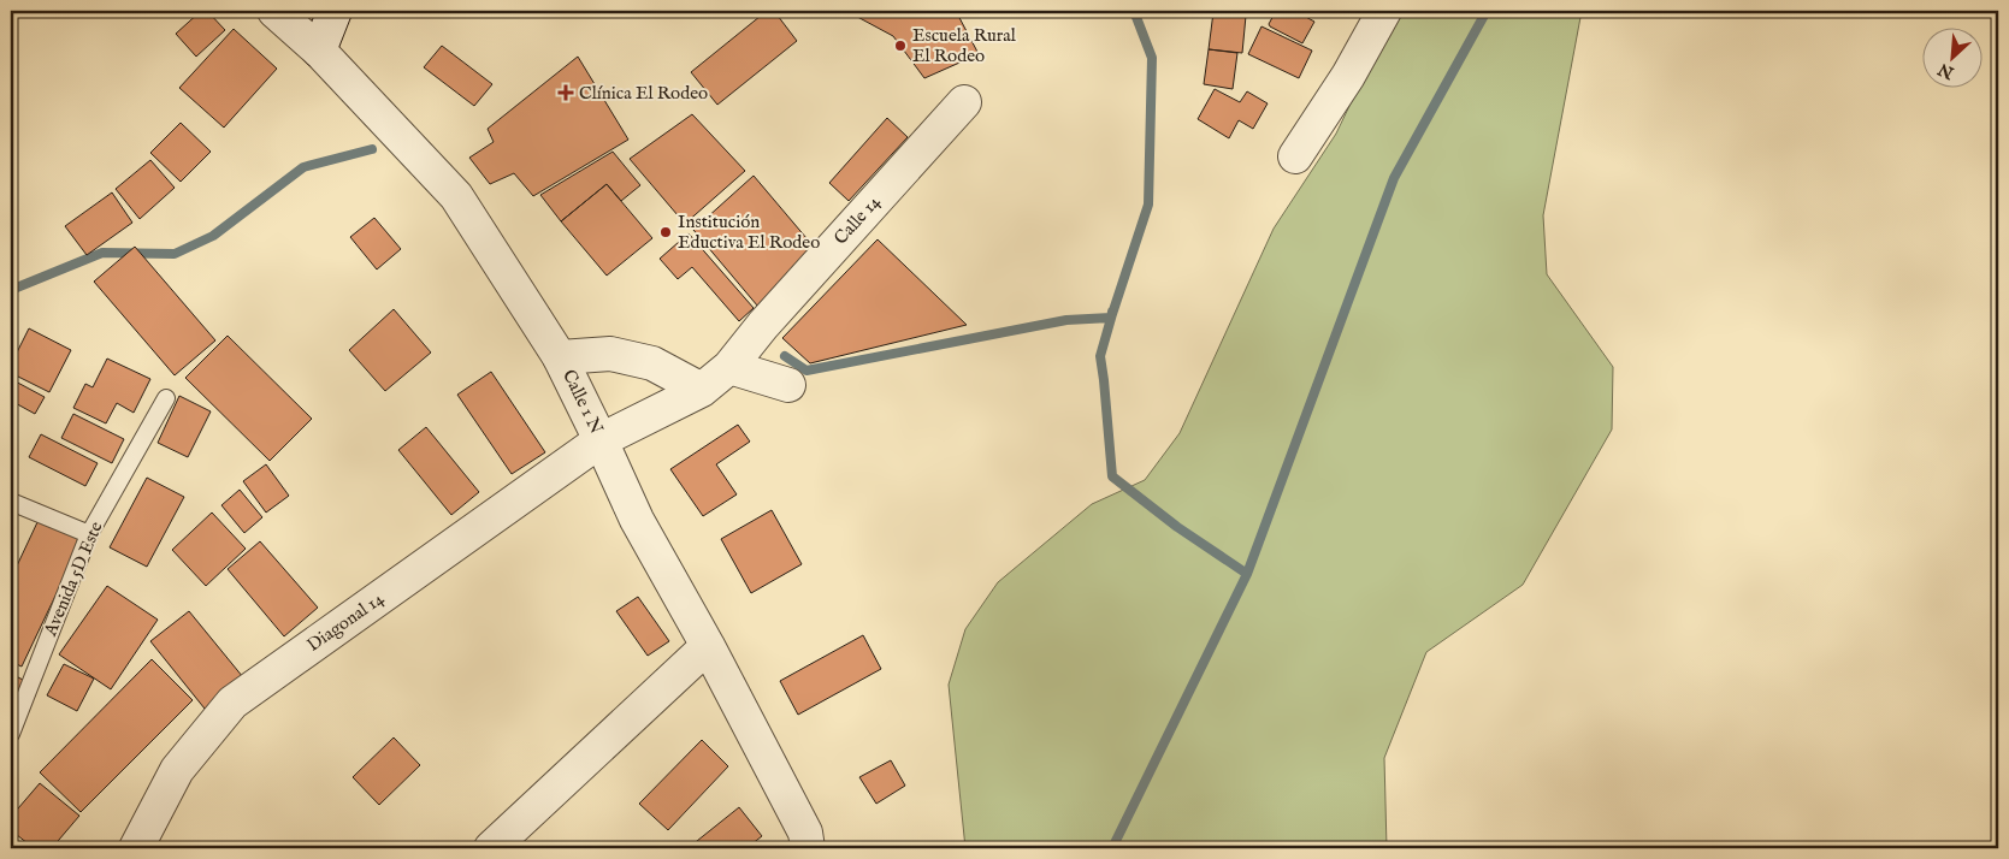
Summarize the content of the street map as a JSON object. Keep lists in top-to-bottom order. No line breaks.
{"streets":{"street":["Calle 14","Calle 1 N","Diagonal 14"],"lane":["Avenida 5D Este"]},"crossings":[["Calle 14","Diagonal 14"],["Calle 1 N","Diagonal 14"]],"places":{"other":["Escuela Rural El Rodeo","Institución Eductiva El Rodeo"],"health":["Clínica El Rodeo"]},"north":"bottom left"}
